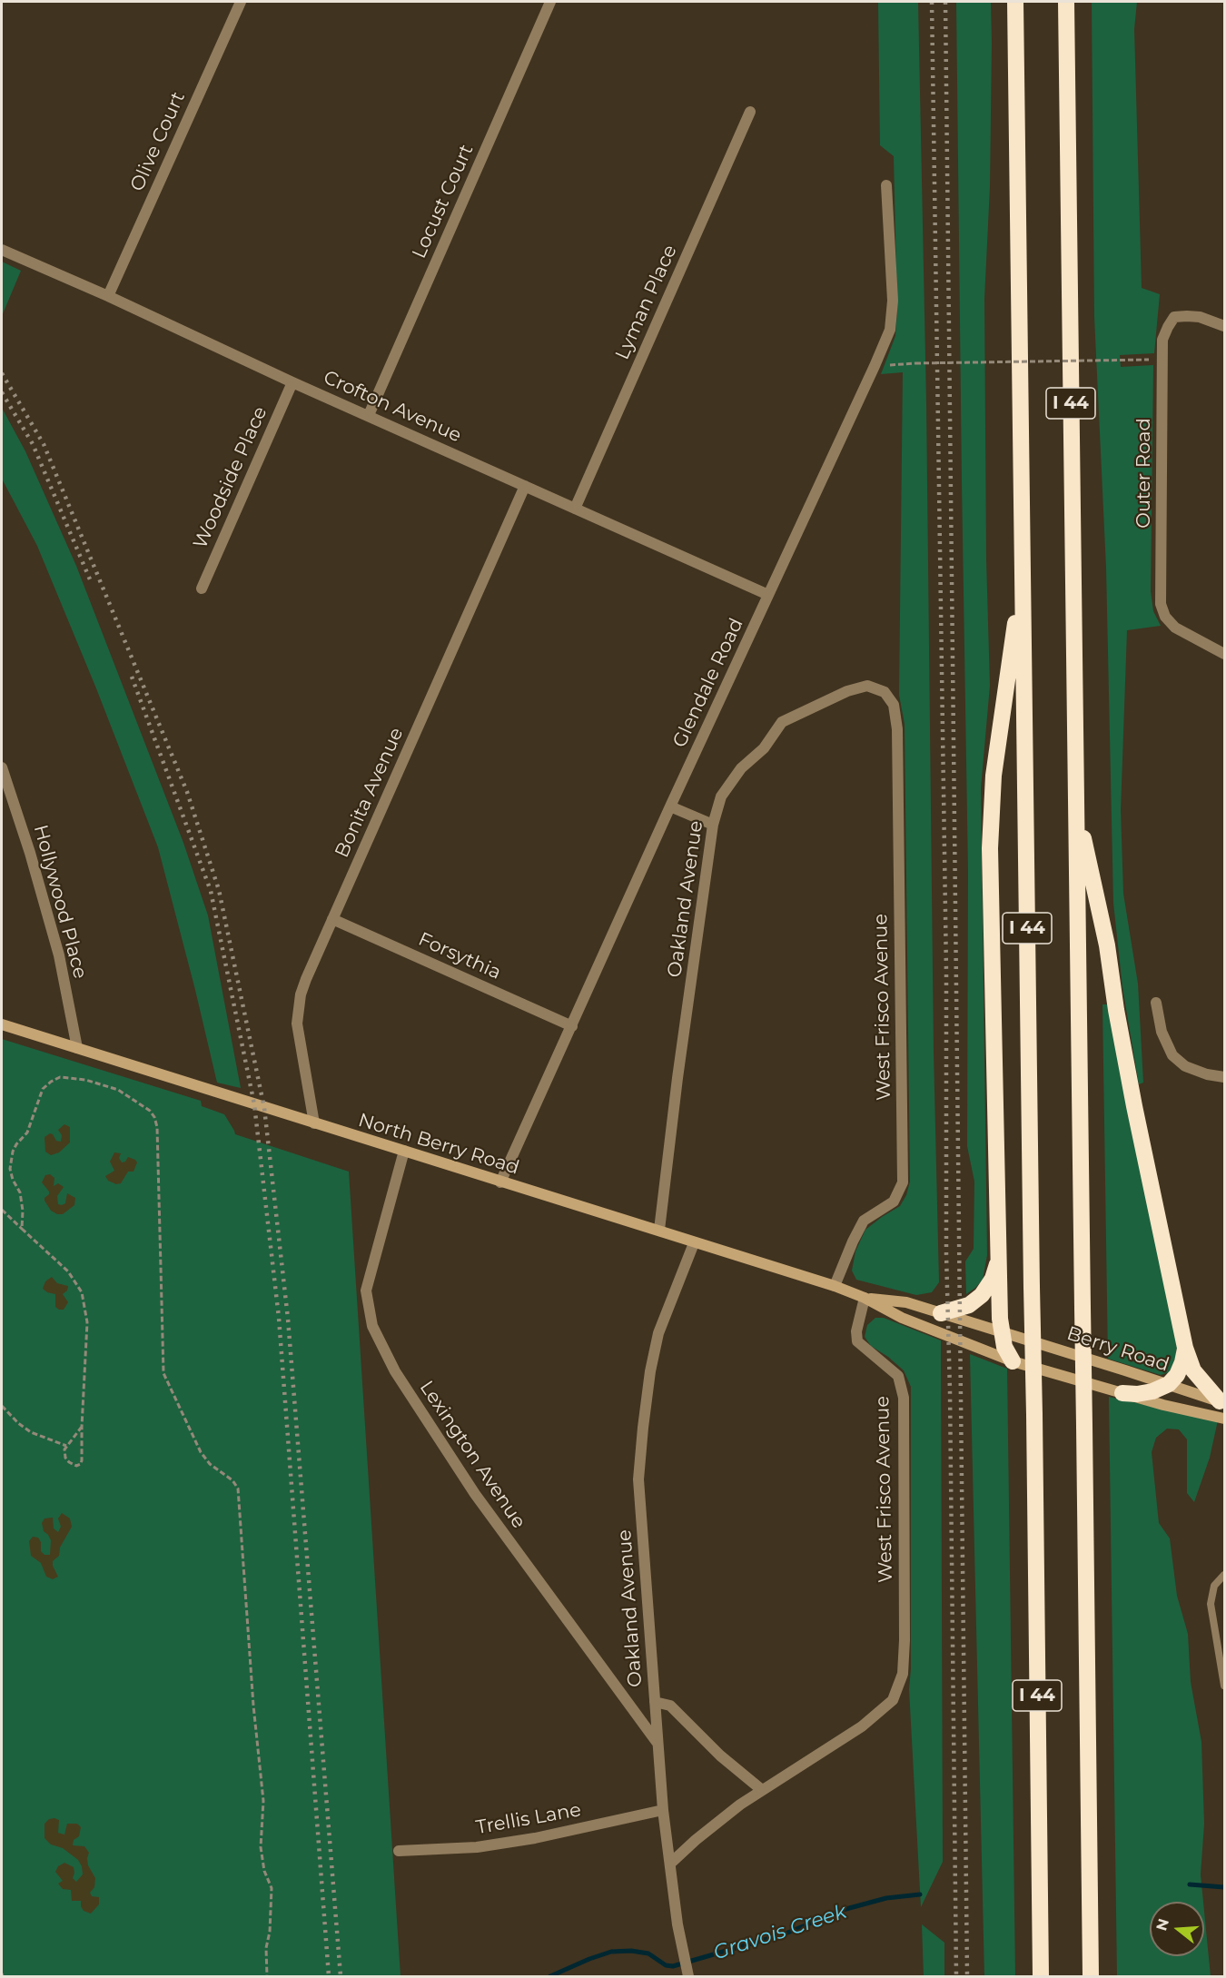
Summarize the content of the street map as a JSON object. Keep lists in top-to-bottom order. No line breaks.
{"streets":{"highway":["I 44"],"main road":["North Berry Road","Berry Road"],"street":["Olive Court","Locust Court","Lyman Place","Crofton Avenue","Outer Road","Woodside Place","Glendale Road","Bonita Avenue","Oakland Avenue","Hollywood Place","Forsythia","West Frisco Avenue","Lexington Avenue","Trellis Lane"]},"crossings":[["Olive Court","Crofton Avenue"],["Locust Court","Crofton Avenue"],["Lyman Place","Crofton Avenue"],["Crofton Avenue","Woodside Place"],["Crofton Avenue","Glendale Road"],["Crofton Avenue","Bonita Avenue"],["Glendale Road","Forsythia"],["Glendale Road","North Berry Road"],["Bonita Avenue","Forsythia"],["Bonita Avenue","North Berry Road"],["Oakland Avenue","West Frisco Avenue"],["Oakland Avenue","North Berry Road"],["Oakland Avenue","Lexington Avenue"],["Oakland Avenue","Trellis Lane"],["Hollywood Place","North Berry Road"],["West Frisco Avenue","North Berry Road"],["North Berry Road","Berry Road"],["North Berry Road","Lexington Avenue"]],"water":["Gravois Creek"],"north":"left"}
